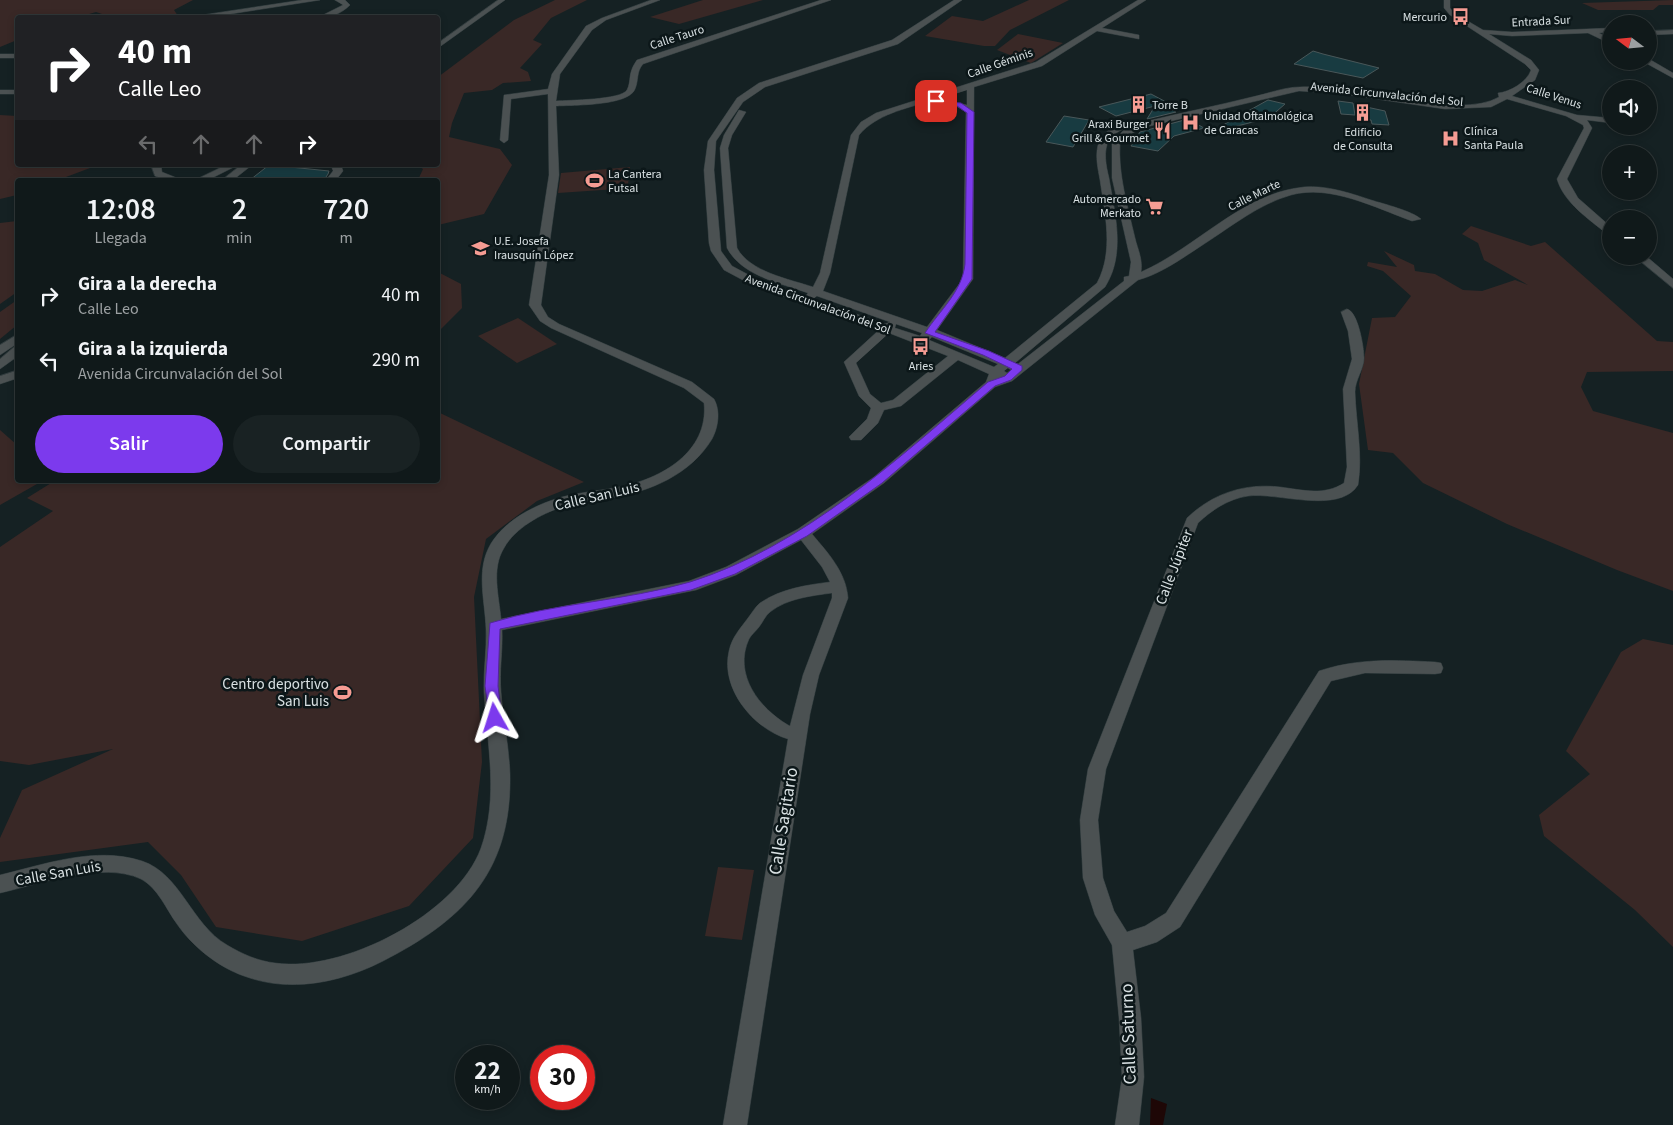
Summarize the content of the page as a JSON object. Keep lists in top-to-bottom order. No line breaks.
{"streets":{"street":["Entrada Sur","Calle Tauro","Calle Géminis","Avenida Circunvalación del Sol","Calle Venus","Calle Marte","Calle San Luis","Calle Júpiter","Calle Sagitario","Calle Saturno"]},"crossings":[["Entrada Sur","Avenida Circunvalación del Sol"],["Calle Tauro","Calle San Luis"],["Calle Géminis","Avenida Circunvalación del Sol"],["Avenida Circunvalación del Sol","Calle Venus"],["Avenida Circunvalación del Sol","Calle Marte"],["Calle Júpiter","Calle Saturno"]],"places":{"bus stop":["Mercurio","Aries"],"building":["Torre B","Edificio de Consulta"],"hospital":["Unidad Oftalmológica de Caracas","Clínica Santa Paula"],"restaurant":["Araxi Burger Grill & Gourmet"],"sports":["La Cantera Futsal","Centro deportivo San Luis"],"supermarket":["Automercado Merkato"],"school or university":["U.E. Josefa Irausquín López"]},"north":"left","page":{"map_buttons":["+","−"],"turn":["40 m","Calle Leo"],"eta":["12:08","Llegada","2","min","720","m"],"list":[{"name":"Gira a la derecha","note":"Calle Leo","value":"40 m"},{"name":"Gira a la izquierda","note":"Avenida Circunvalación del Sol","value":"290 m"}],"buttons":["Salir","Compartir"],"speed":"22 km/h","limit":"30"}}
